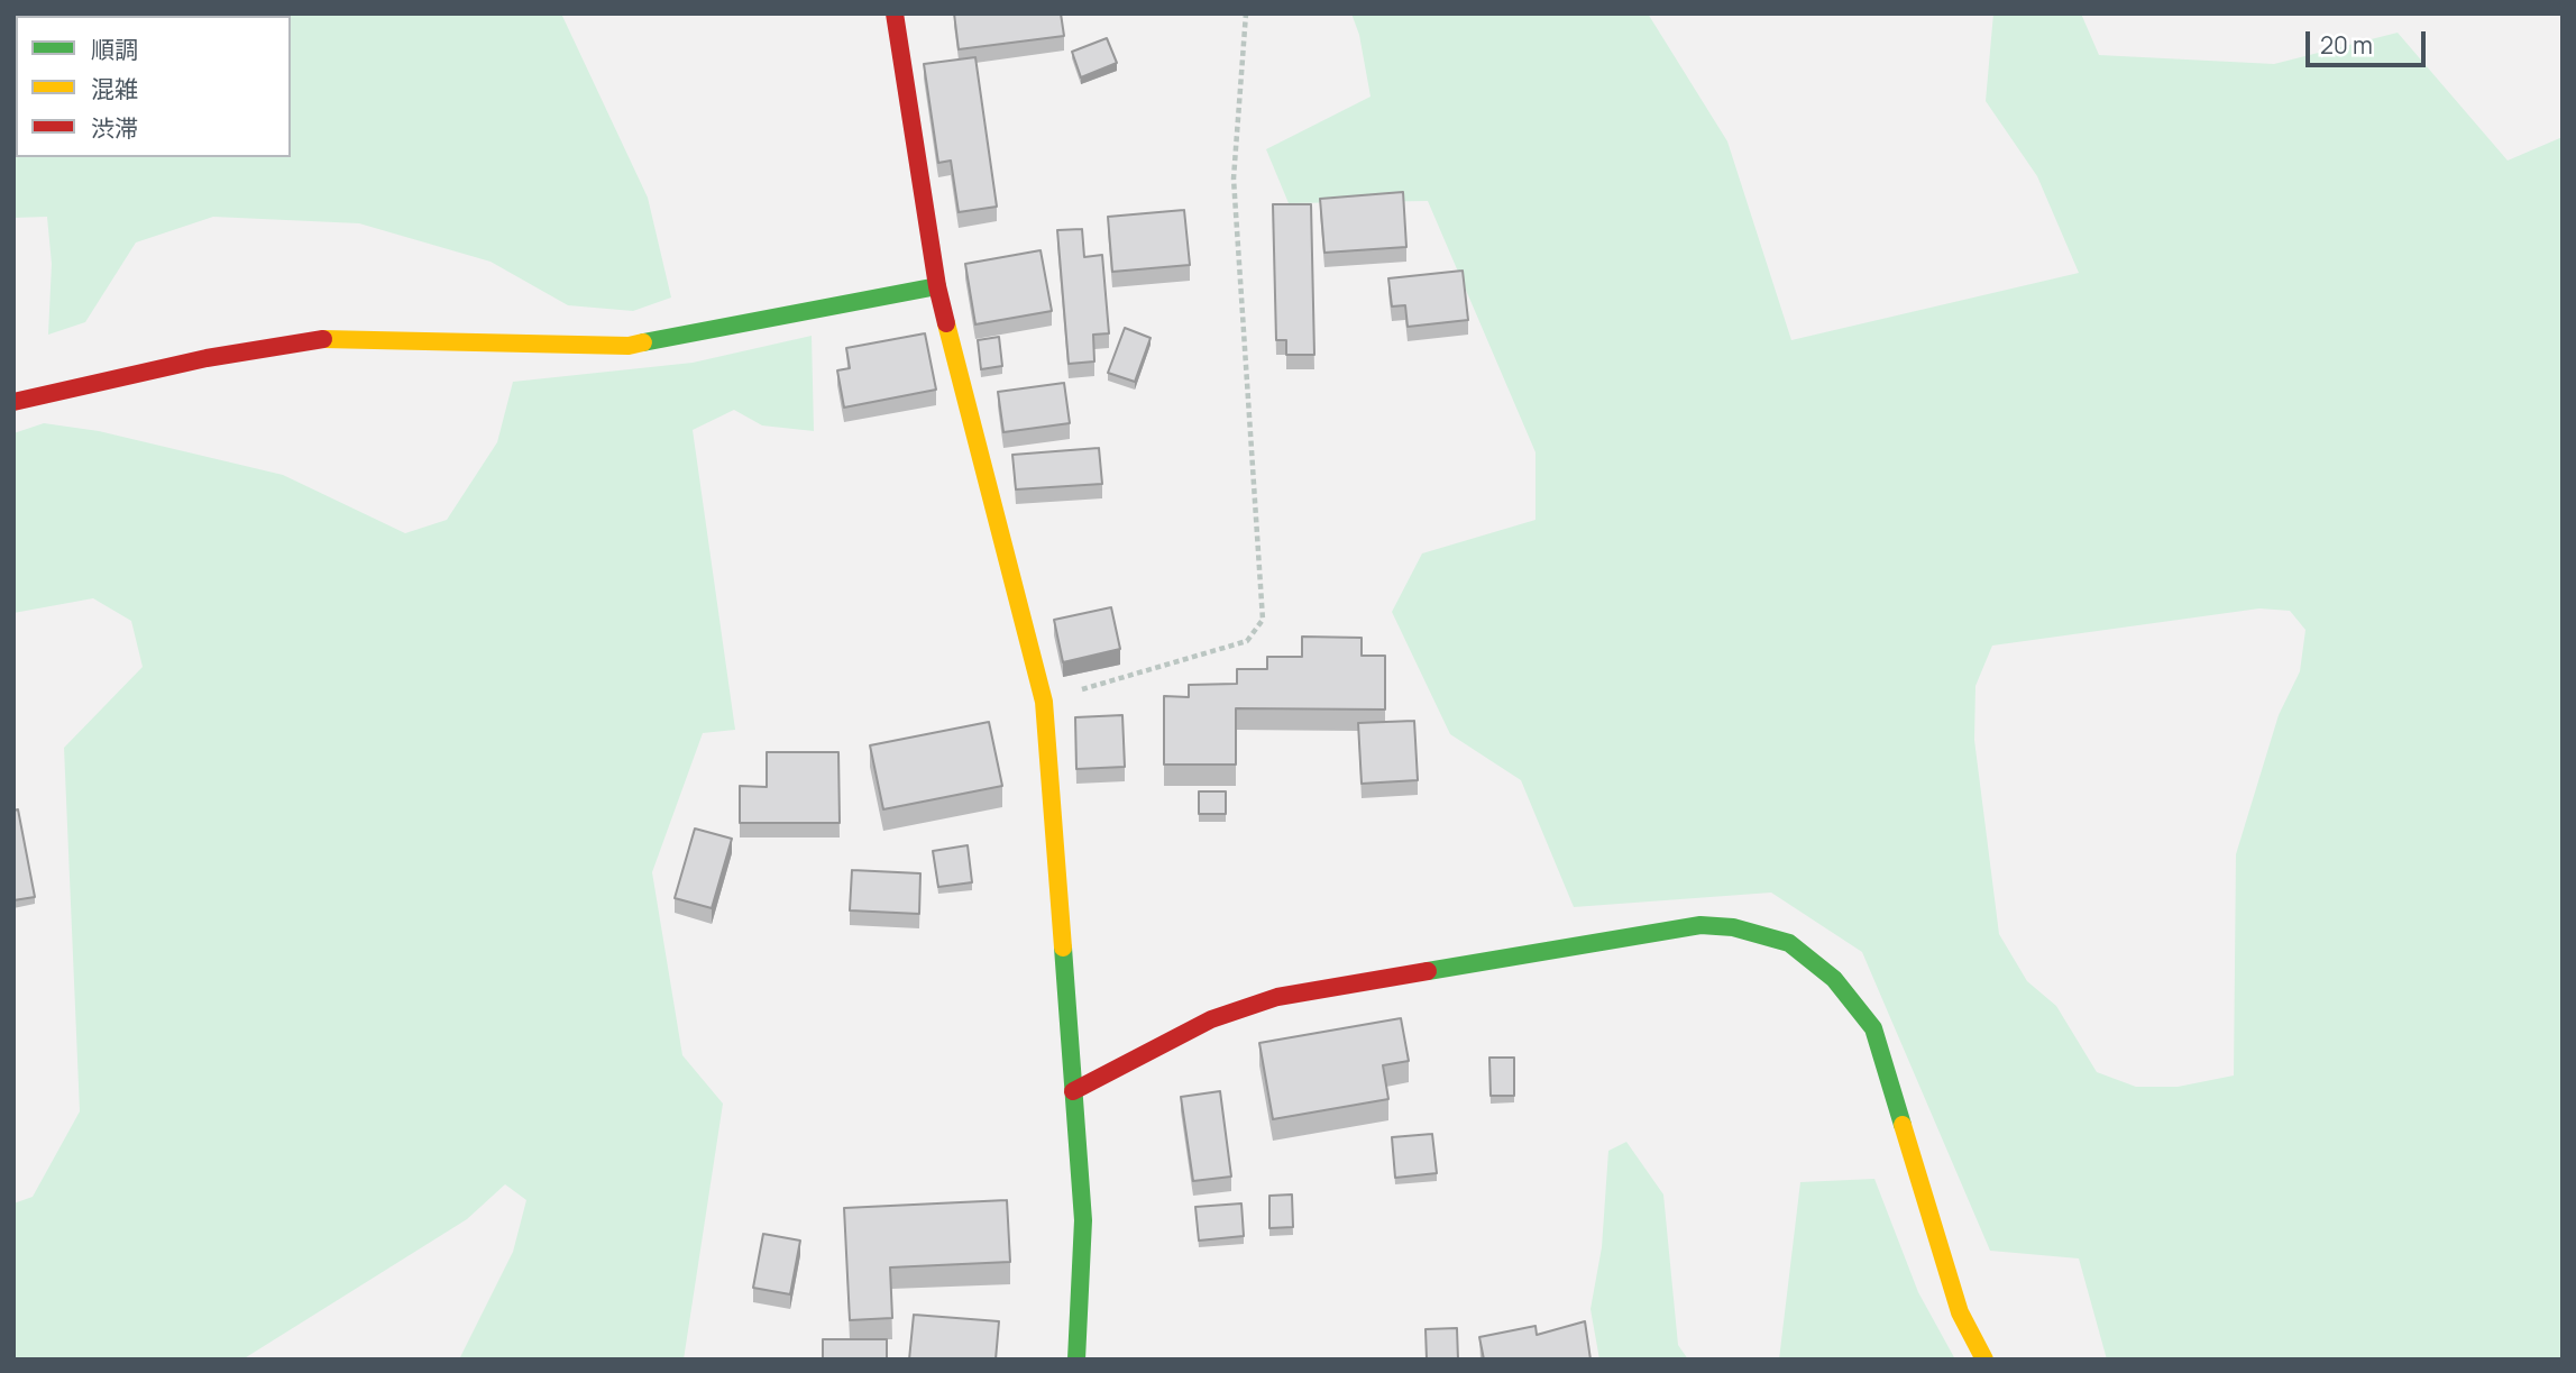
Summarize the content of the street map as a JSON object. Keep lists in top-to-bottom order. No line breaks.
{"legend":["順調","混雑","渋滞"],"scale_bar":"20 m"}
